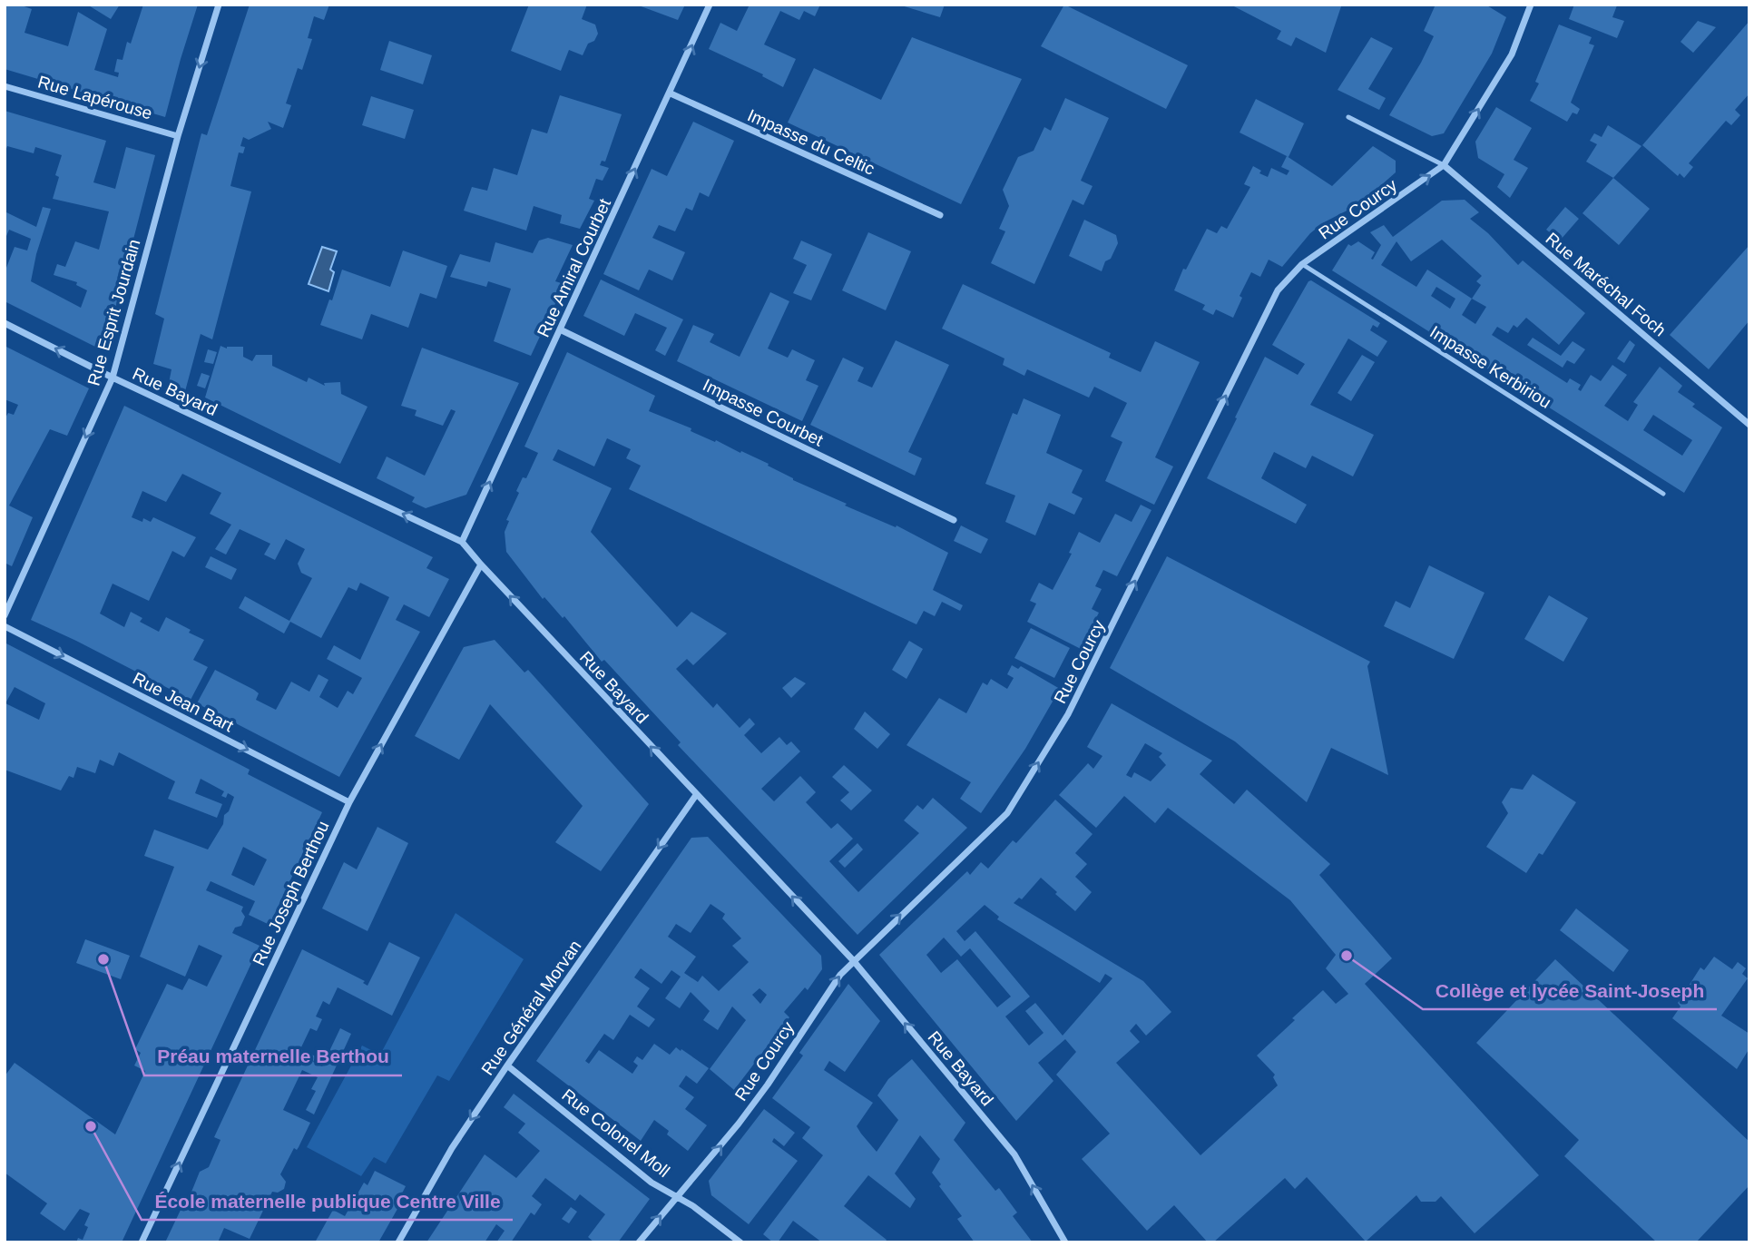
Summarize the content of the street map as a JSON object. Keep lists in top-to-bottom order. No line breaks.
{"streets":{"street":["Rue Lapérouse","Impasse du Celtic","Rue Courcy","Rue Amiral Courbet","Rue Maréchal Foch","Rue Esprit Jourdain","Rue Bayard","Impasse Courbet","Rue Jean Bart","Rue Joseph Berthou","Rue Général Morvan","Rue Colonel Moll"],"lane":["Impasse Kerbiriou"]},"crossings":[["Rue Lapérouse","Rue Esprit Jourdain"],["Impasse du Celtic","Rue Amiral Courbet"],["Rue Courcy","Rue Maréchal Foch"],["Rue Courcy","Impasse Kerbiriou"],["Rue Courcy","Rue Bayard"],["Rue Courcy","Rue Colonel Moll"],["Rue Amiral Courbet","Rue Bayard"],["Rue Amiral Courbet","Impasse Courbet"],["Rue Esprit Jourdain","Rue Bayard"],["Rue Bayard","Rue Joseph Berthou"],["Rue Bayard","Rue Général Morvan"],["Rue Jean Bart","Rue Joseph Berthou"],["Rue Général Morvan","Rue Colonel Moll"]],"one_way":["Rue Courcy","Rue Amiral Courbet","Rue Esprit Jourdain","Rue Bayard","Rue Jean Bart","Rue Joseph Berthou","Rue Général Morvan"],"places":["Collège et lycée Saint-Joseph","Préau maternelle Berthou","École maternelle publique Centre Ville"]}
